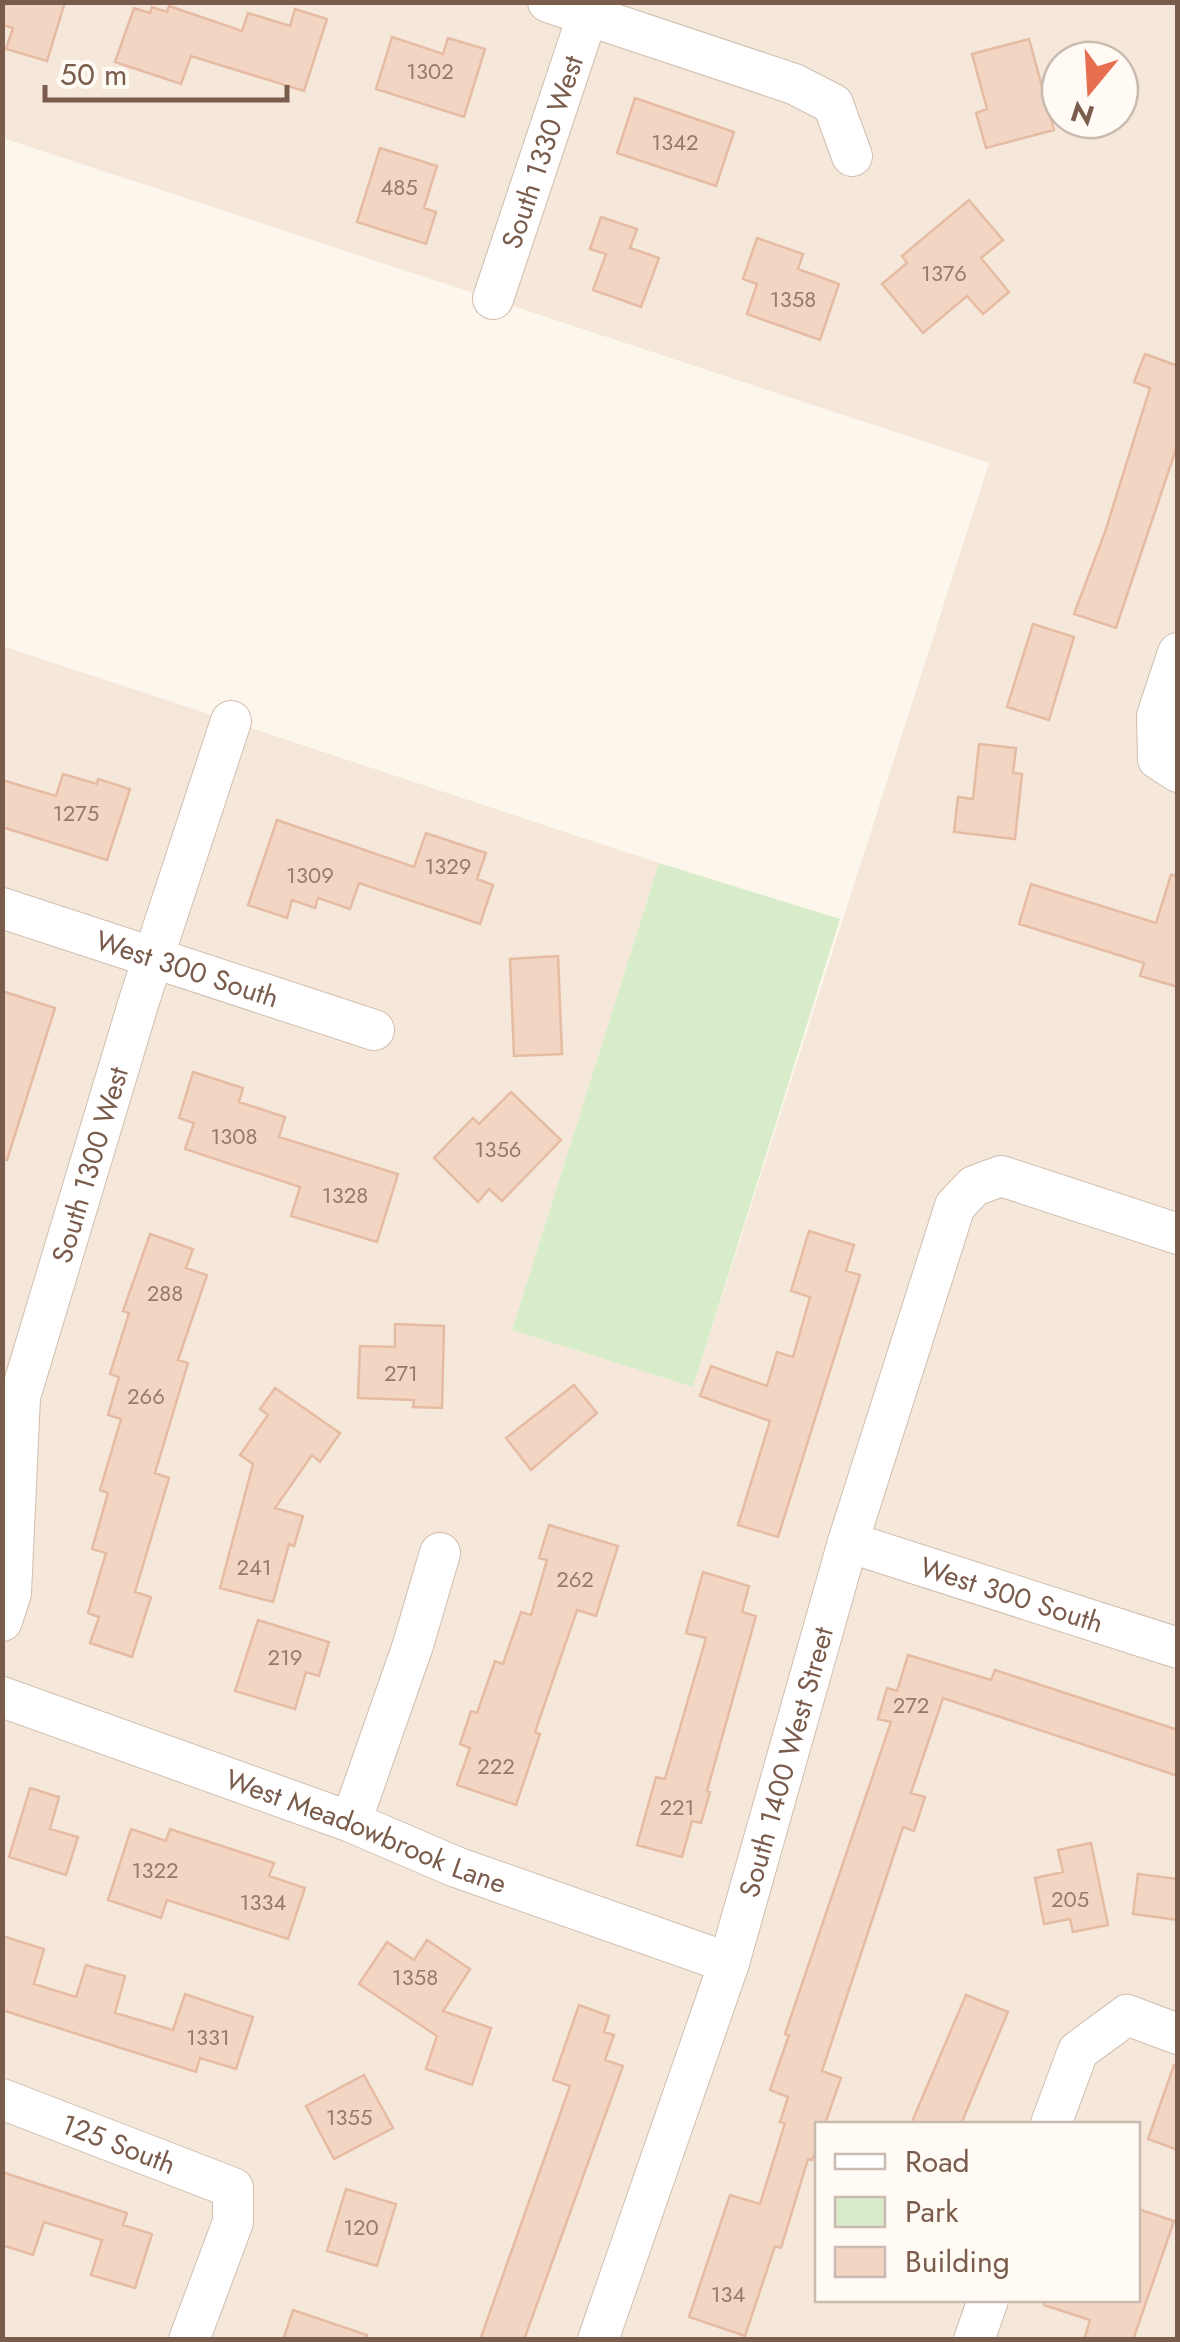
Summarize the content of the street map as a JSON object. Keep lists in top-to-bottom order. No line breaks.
{"streets":{"street":["South 1330 West","West 300 South","South 1300 West","South 1400 West Street","West Meadowbrook Lane","125 South"]},"crossings":[["West 300 South","South 1300 West"],["West 300 South","South 1400 West Street"],["South 1400 West Street","West Meadowbrook Lane"]],"house_numbers":["1302","1342","485","1376","1358","1275","1329","1309","1308","1356","1328","288","271","266","241","262","219","272","222","221","1322","205","1334","1358","1331","1355","120","134"],"legend":["Road","Park","Building"],"scale_bar":"50 m","north":"bottom"}
